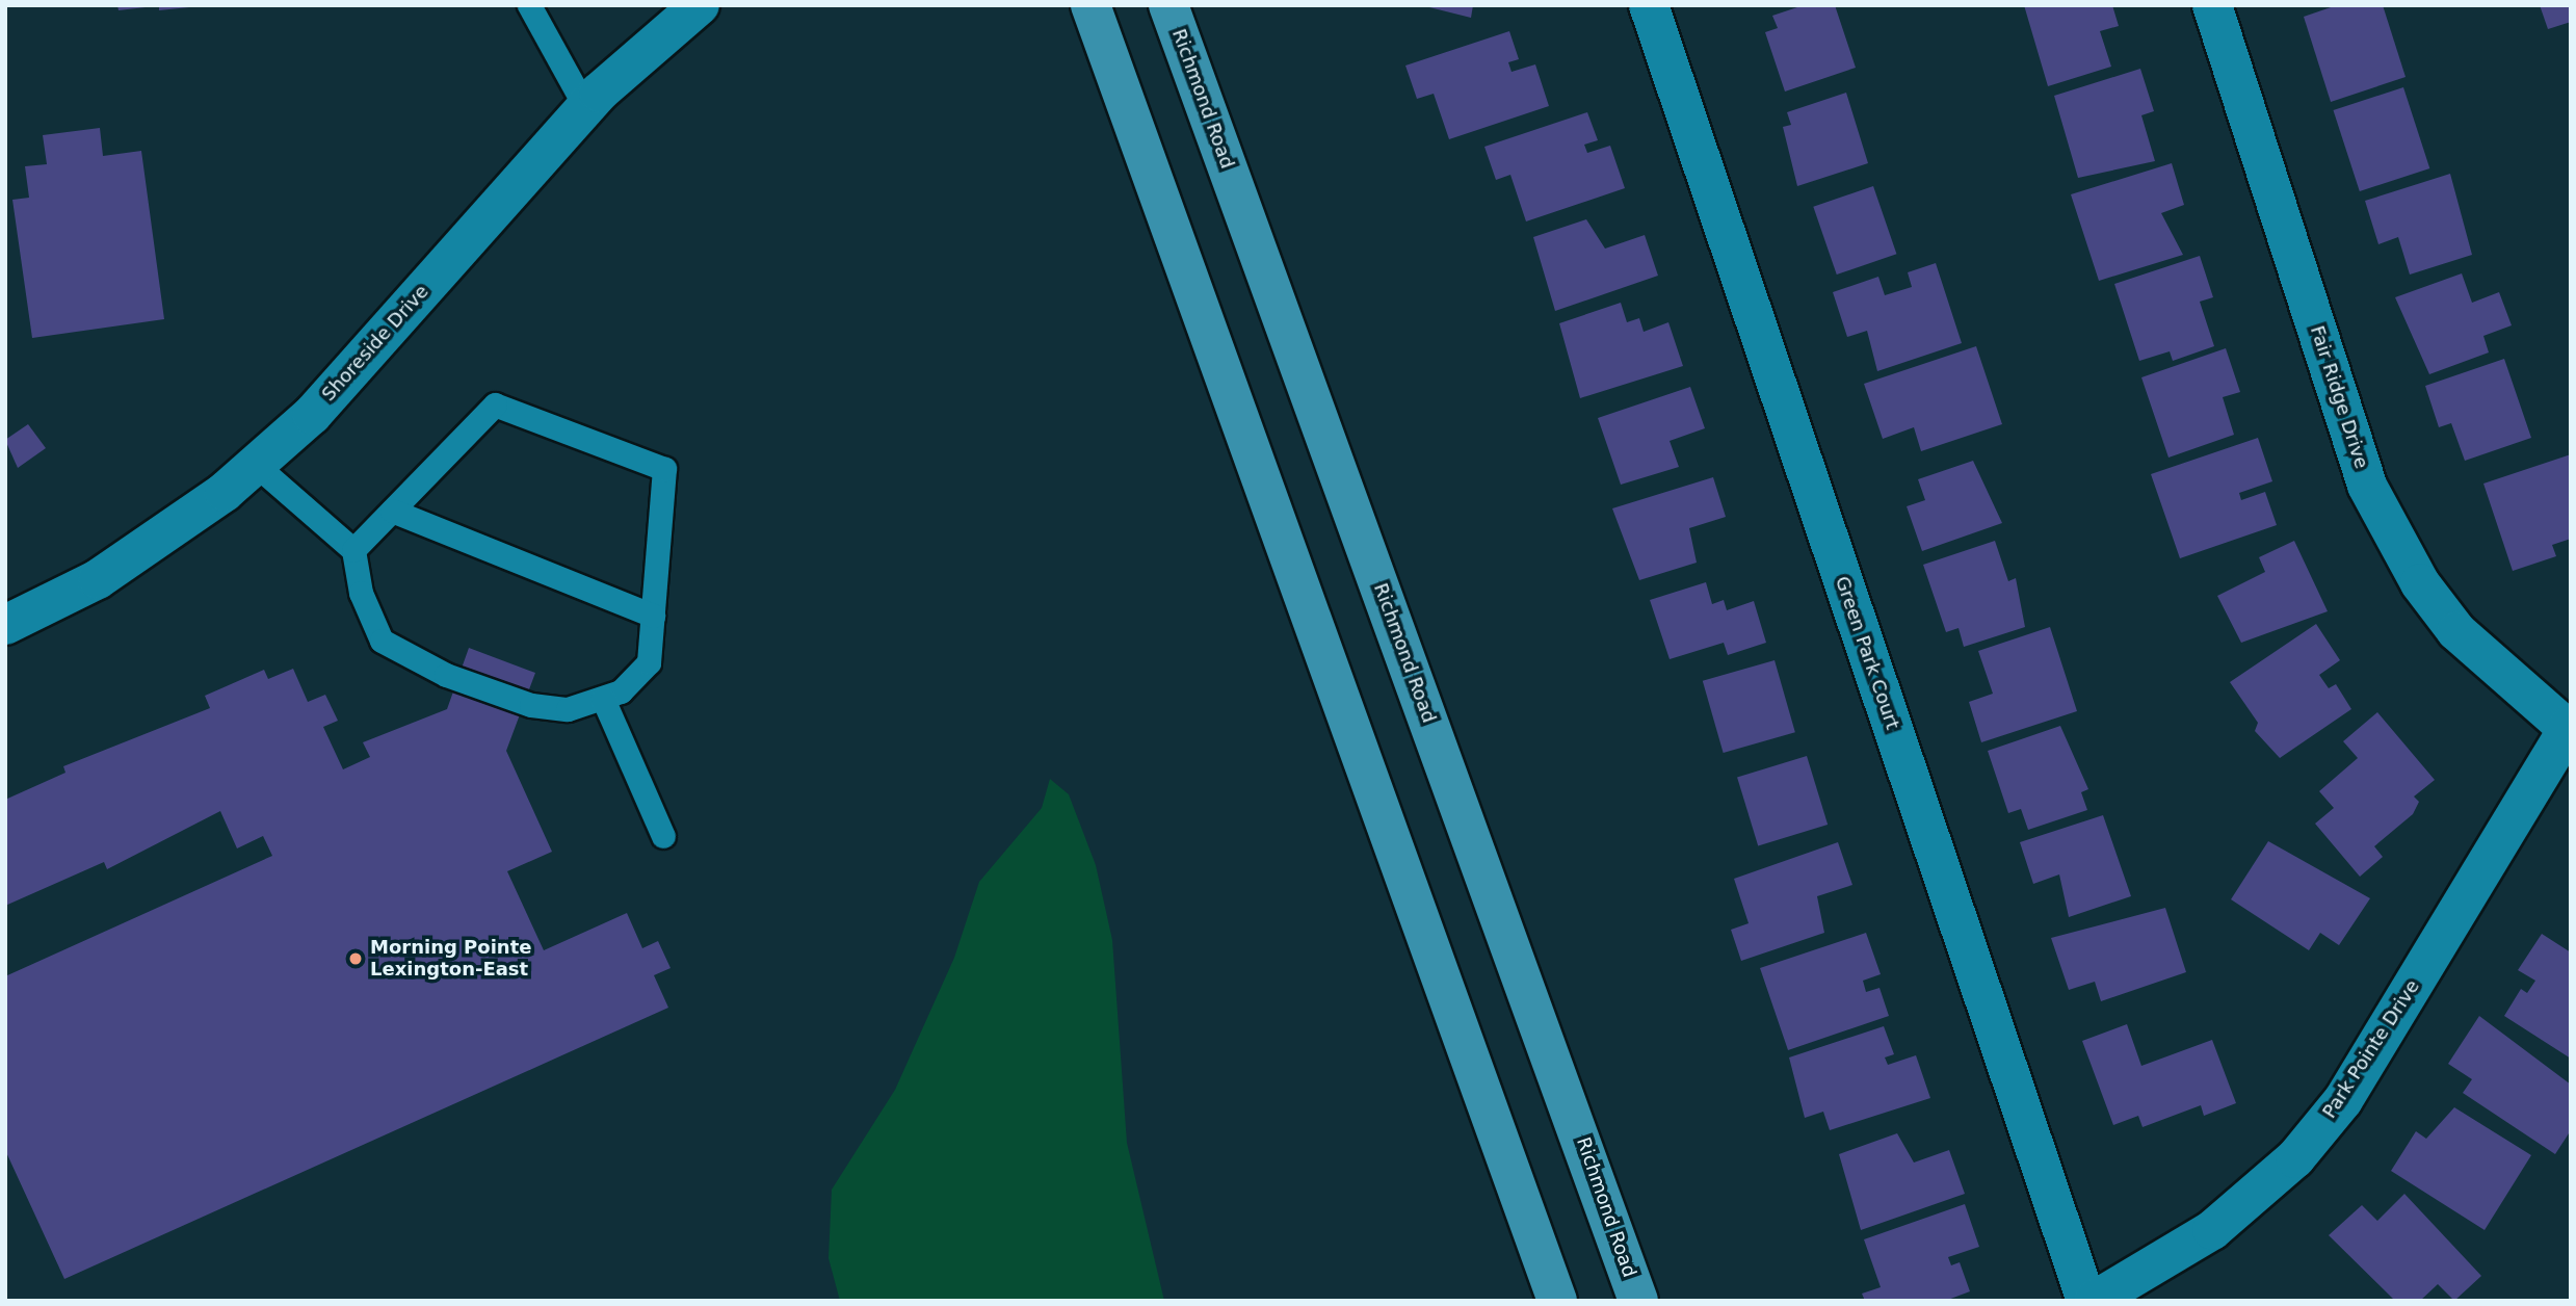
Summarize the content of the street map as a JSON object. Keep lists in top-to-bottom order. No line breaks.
{"streets":{"highway":["Richmond Road"],"street":["Shoreside Drive","Fair Ridge Drive","Green Park Court","Park Pointe Drive"]},"crossings":[["Fair Ridge Drive","Park Pointe Drive"]],"places":["Morning Pointe Lexington-East"]}
